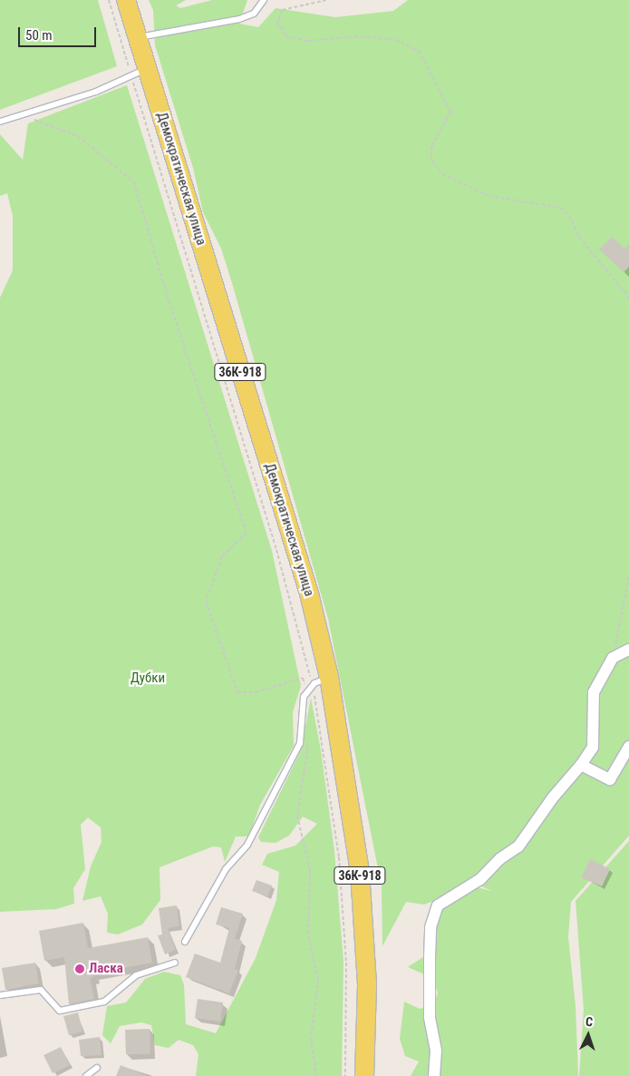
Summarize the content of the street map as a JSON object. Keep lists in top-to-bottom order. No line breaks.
{"streets":{"main road":["Демократическая улица","36К-918"]},"parks":["Дубки"],"places":["Ласка"],"scale_bar":"50 m","north":"top"}
